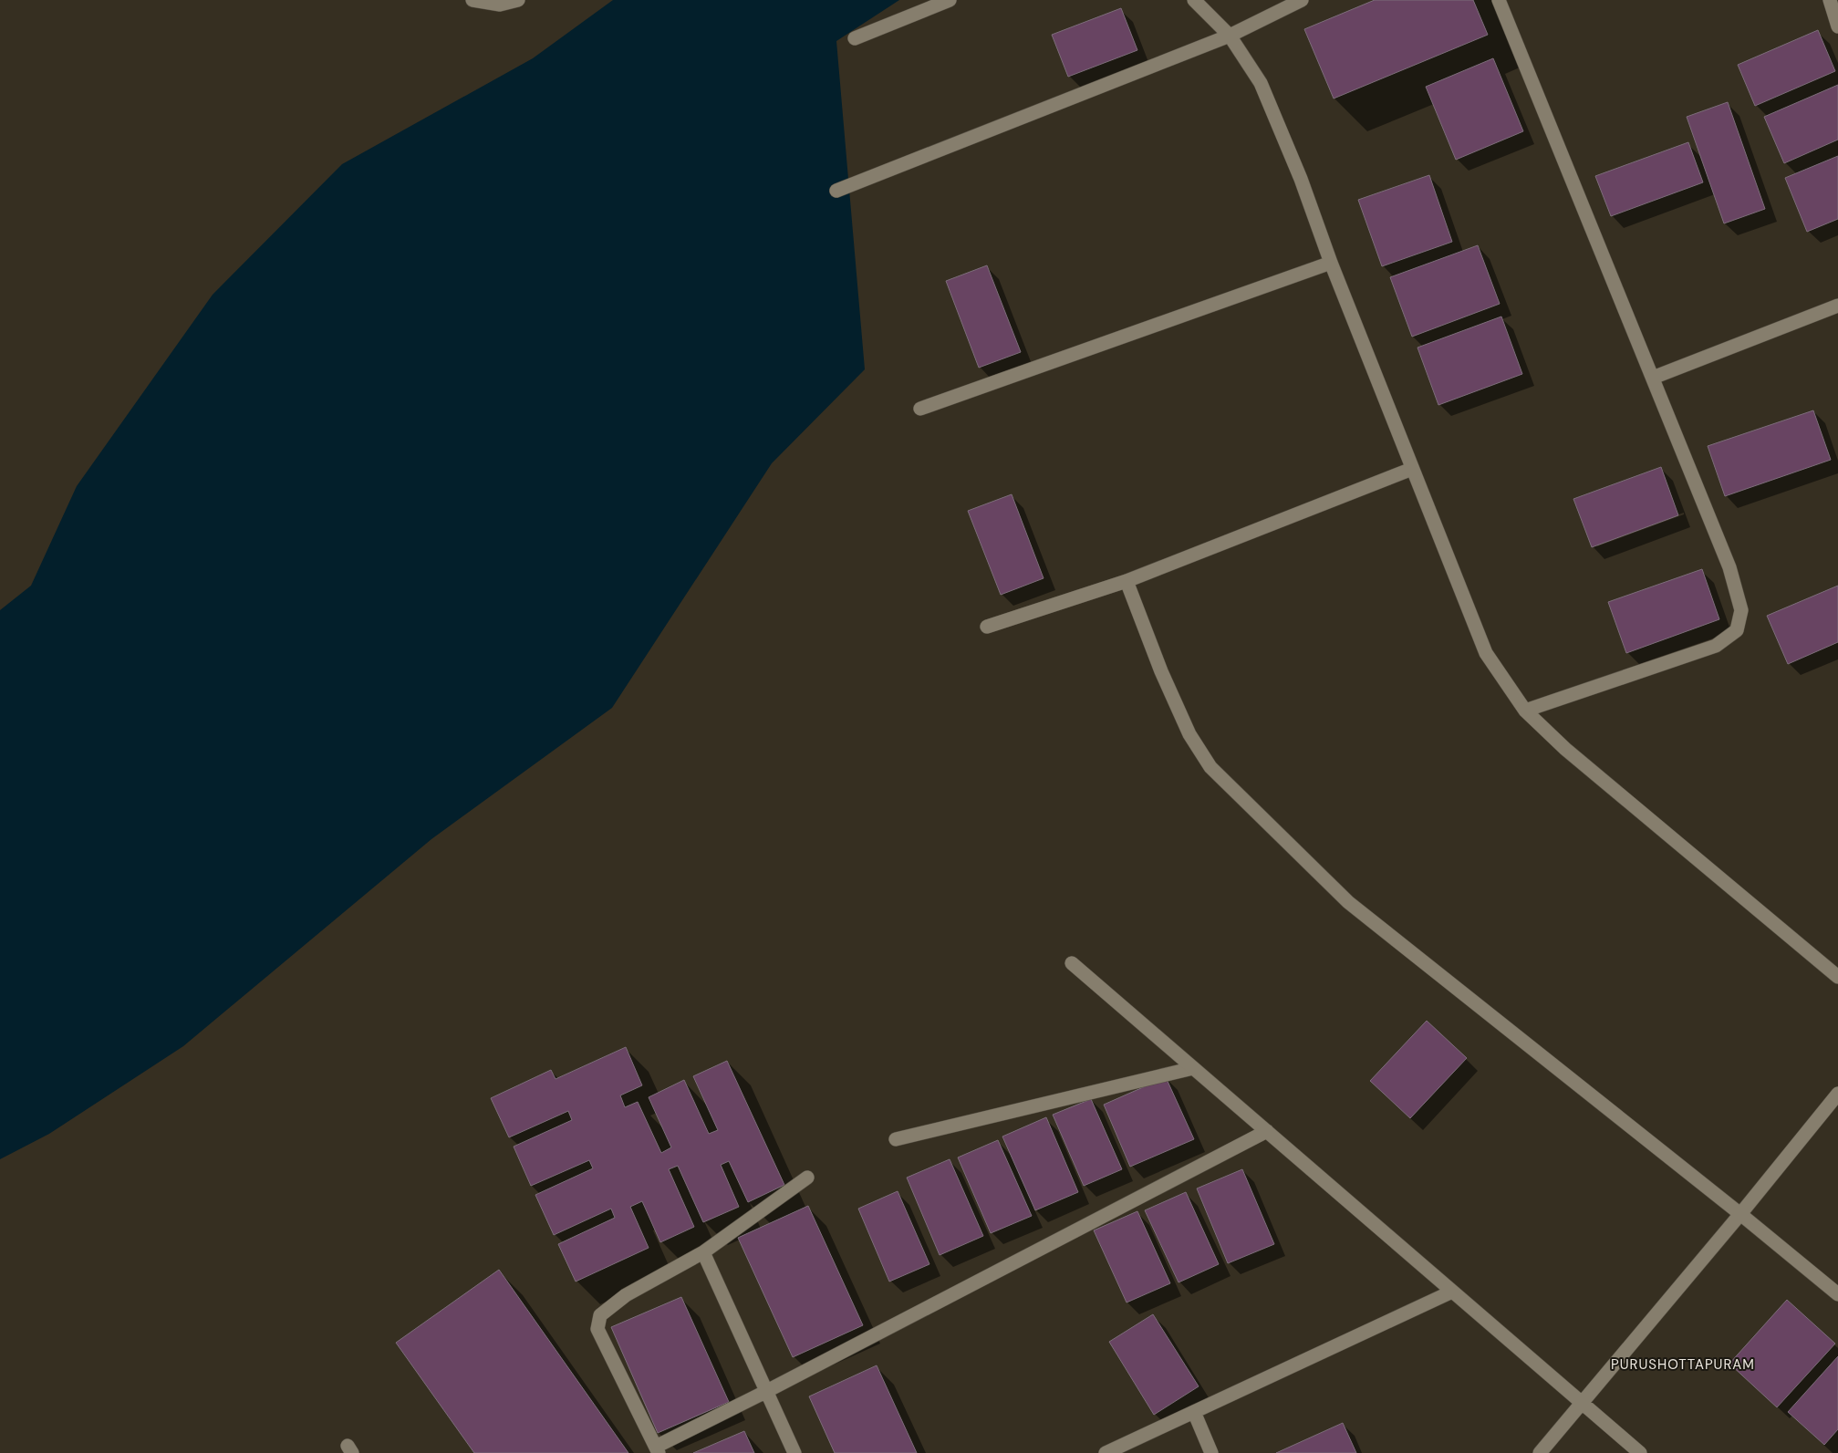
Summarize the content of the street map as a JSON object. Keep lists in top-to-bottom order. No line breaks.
{"districts":["PURUSHOTTAPURAM"]}
